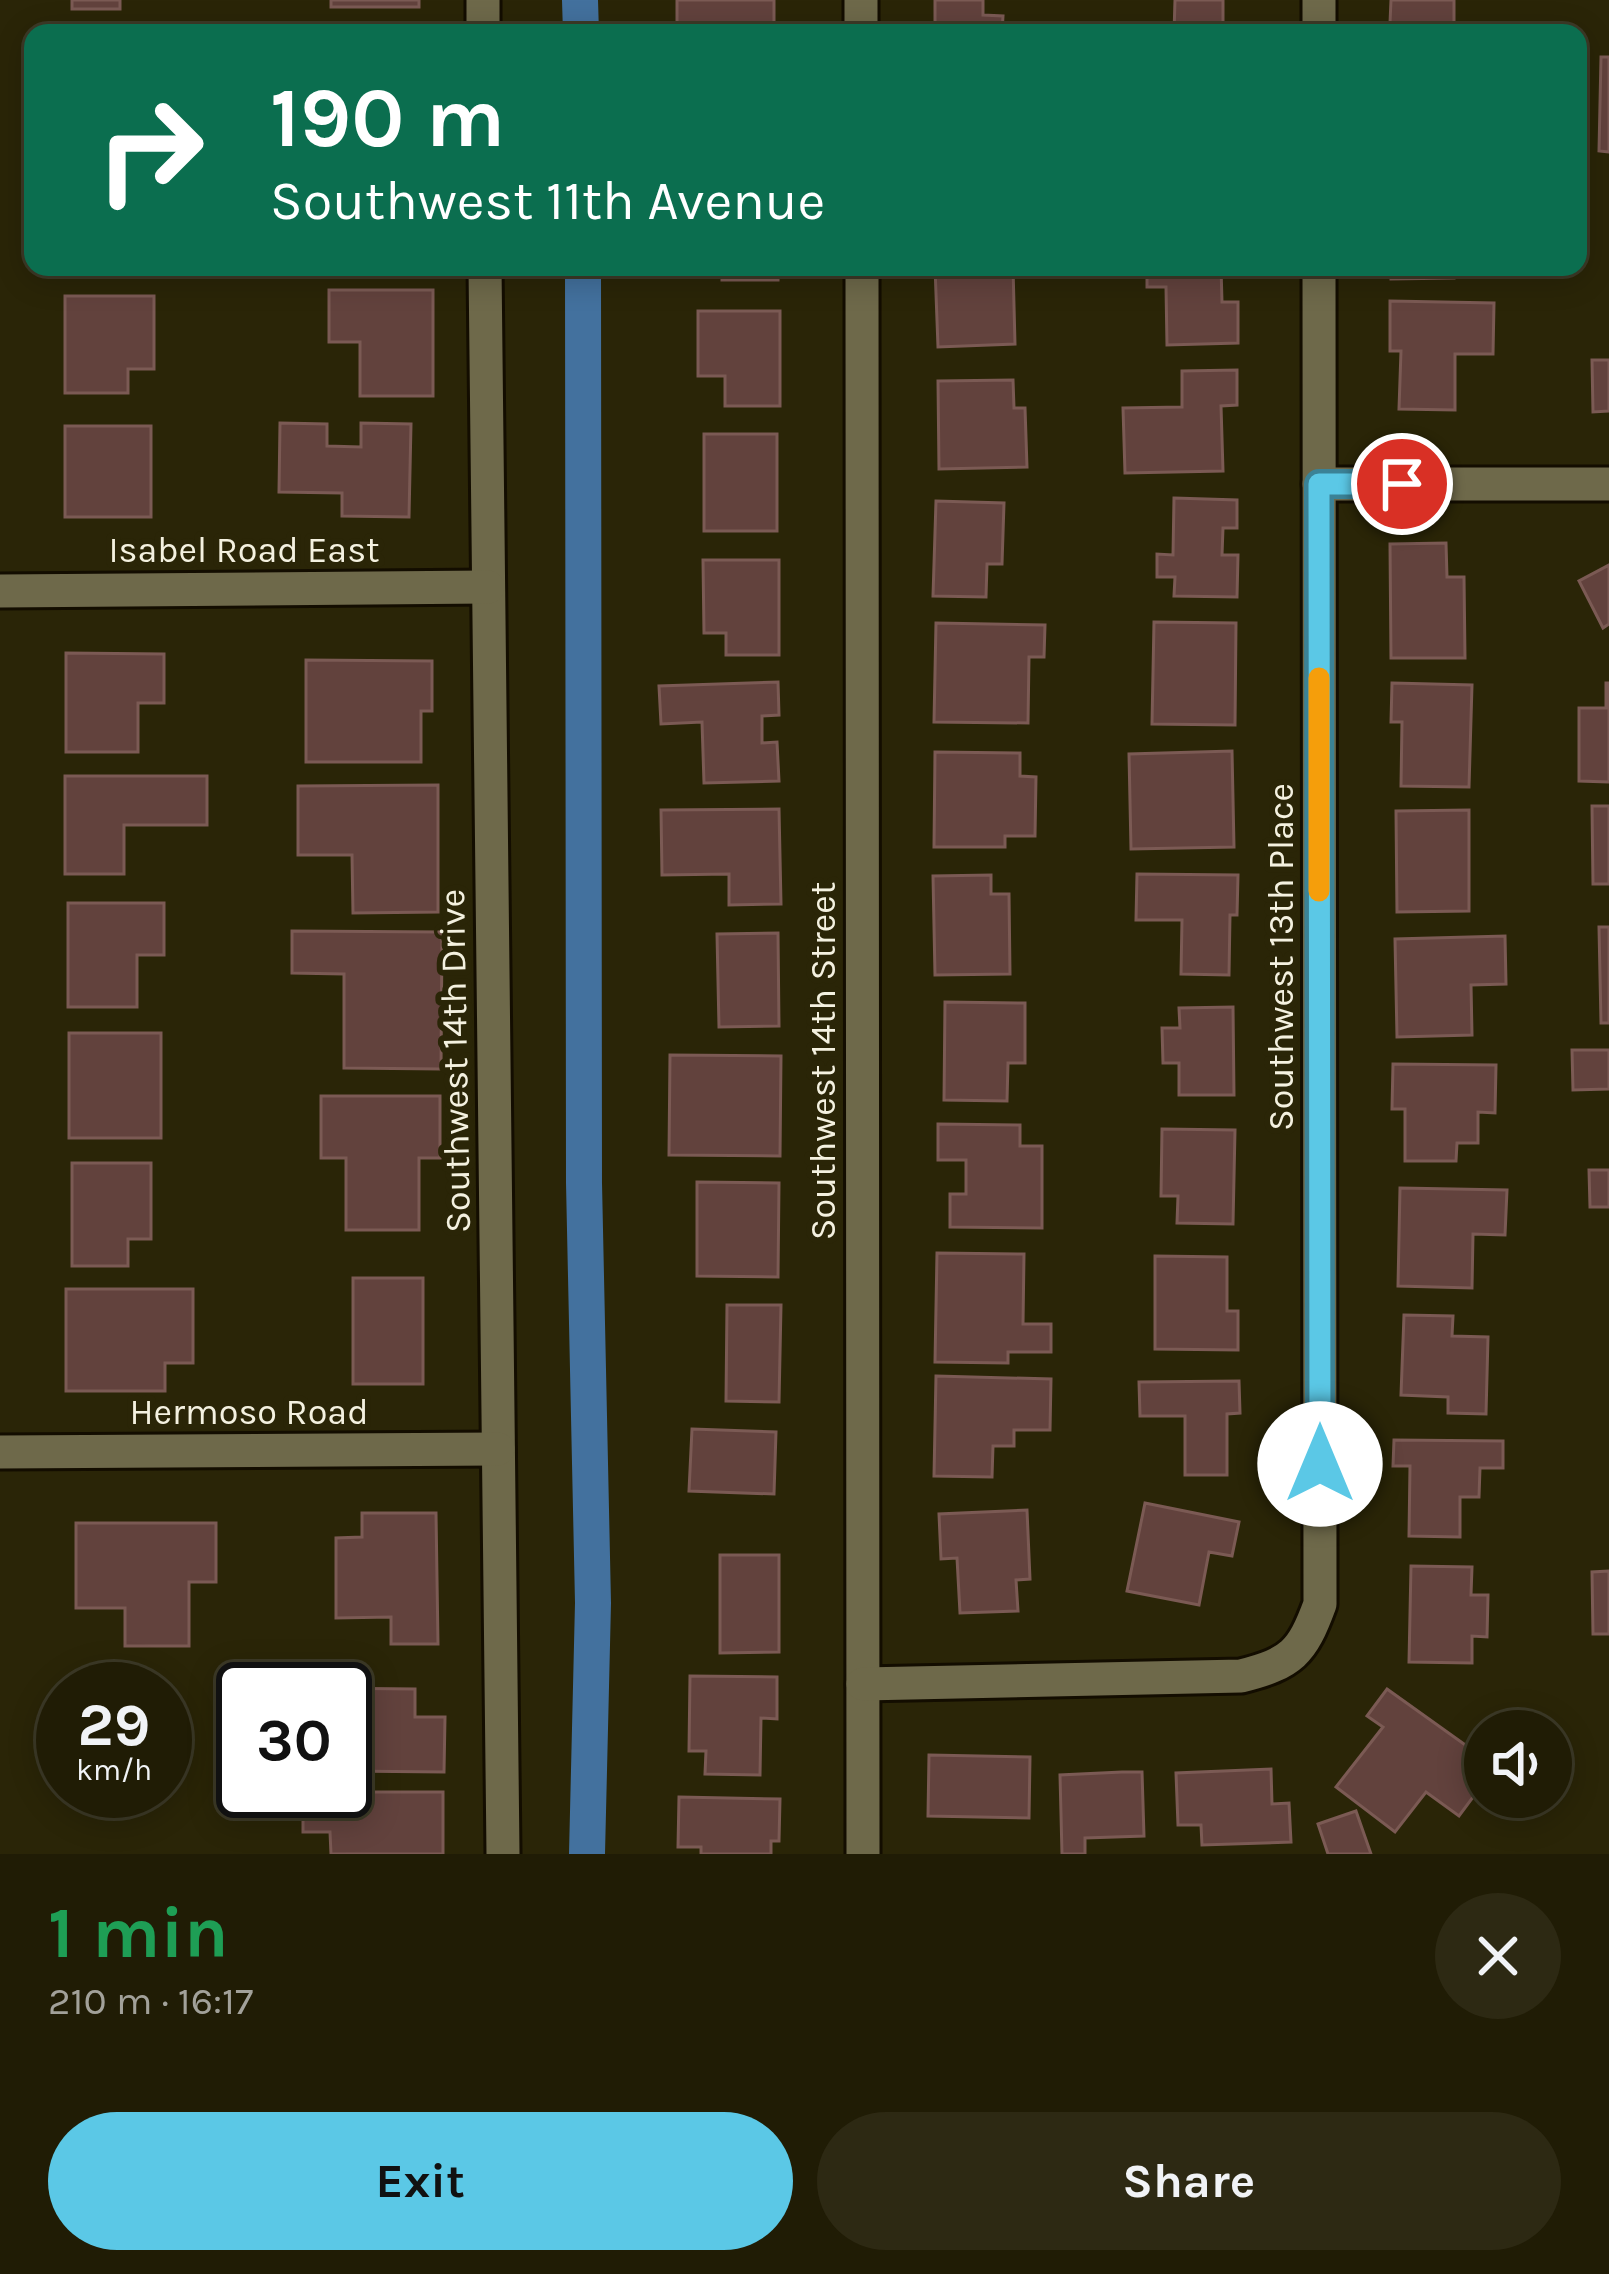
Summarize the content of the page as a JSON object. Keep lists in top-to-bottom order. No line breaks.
{"streets":{"street":["Isabel Road East","Southwest 13th Place","Southwest 14th Drive","Southwest 14th Street","Hermoso Road"]},"crossings":[["Isabel Road East","Southwest 14th Drive"],["Southwest 13th Place","Southwest 14th Street"],["Southwest 14th Drive","Hermoso Road"]],"page":{"turn":["190 m","Southwest 11th Avenue"],"speed":"29 km/h","limit":"30","heading":["1 min","210 m · 16:17"],"buttons":["Exit","Share"]}}
